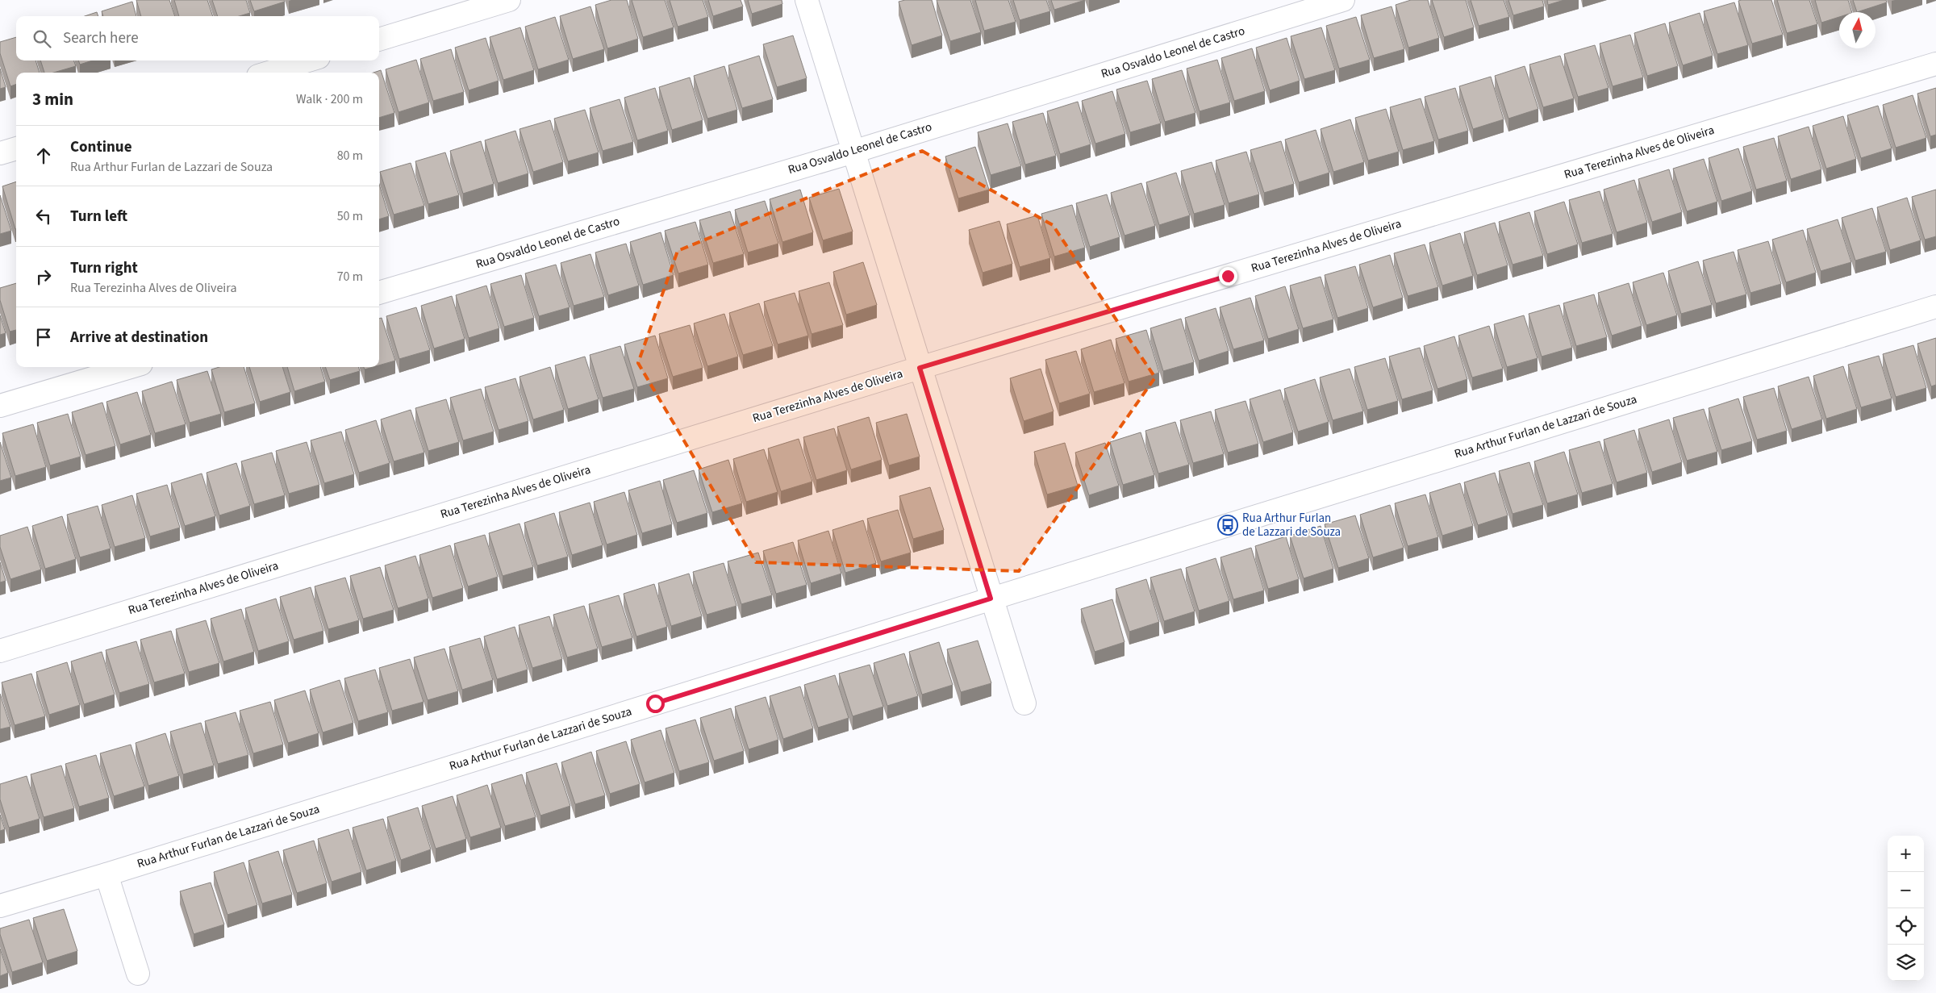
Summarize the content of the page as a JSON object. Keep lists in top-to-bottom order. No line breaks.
{"streets":{"street":["Rua Osvaldo Leonel de Castro","Rua Terezinha Alves de Oliveira","Rua Arthur Furlan de Lazzari de Souza"]},"places":{"bus stop":["Rua Arthur Furlan de Lazzari de Souza"]},"north":"top","page":{"search":"Search here","heading":["3 min","Walk · 200 m"],"list":[["Continue","Rua Arthur Furlan de Lazzari de Souza","80 m"],["Turn left","50 m"],["Turn right","Rua Terezinha Alves de Oliveira","70 m"],"Arrive at destination"],"map_buttons":["+","−"]}}
